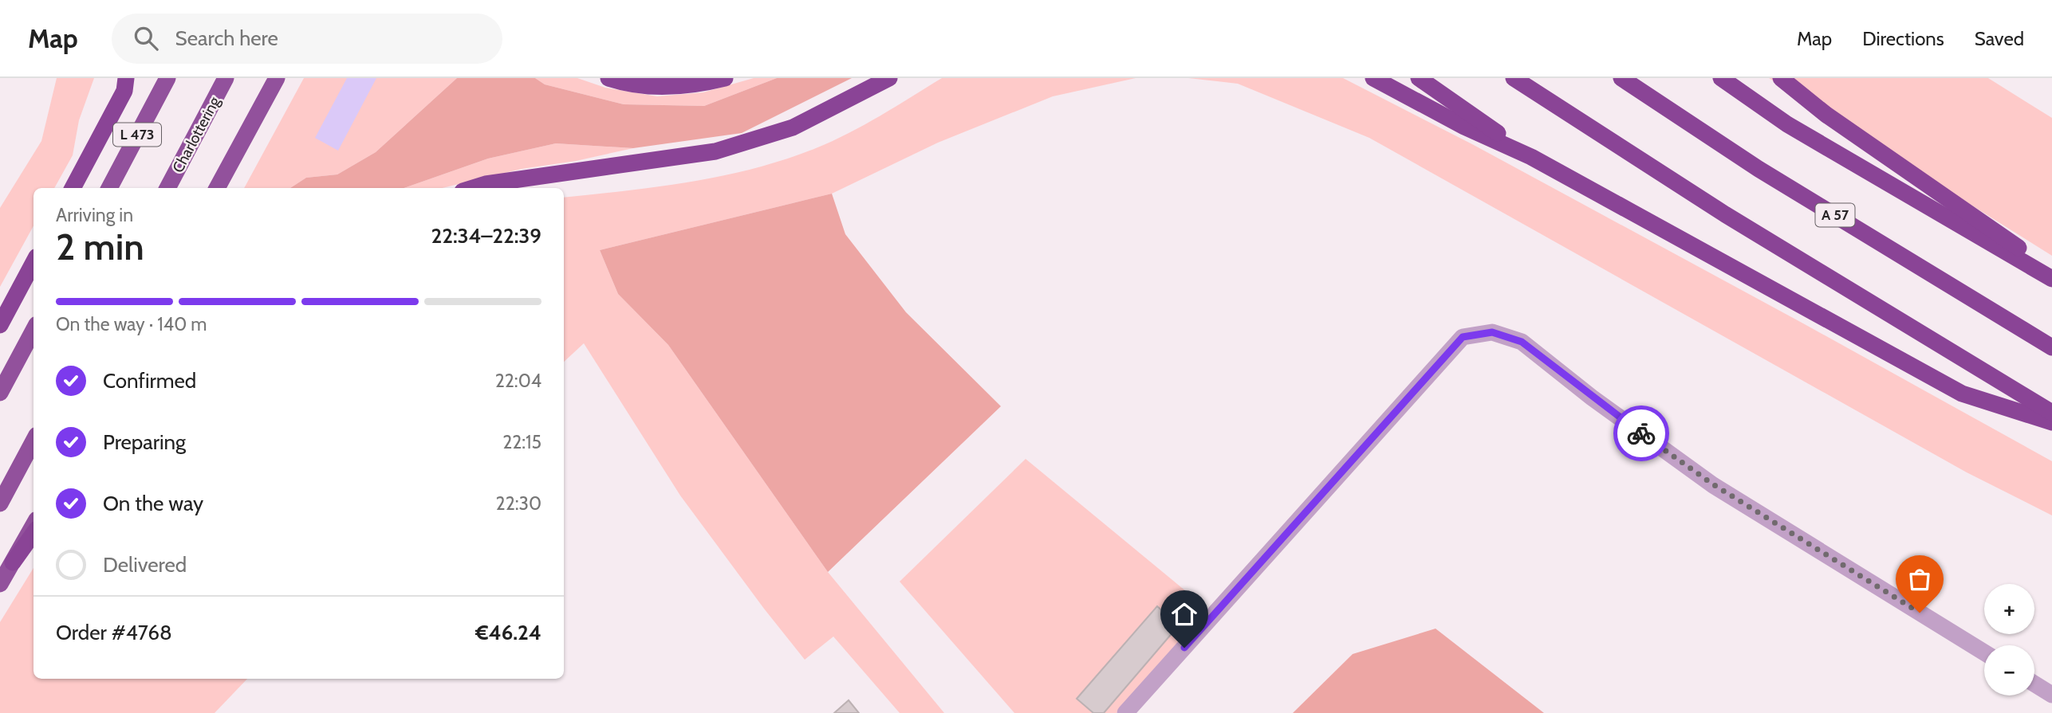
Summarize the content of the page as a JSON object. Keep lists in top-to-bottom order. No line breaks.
{"streets":{"highway":["L 473","Charlottering","A 57"]},"page":{"header":"Map","search":"Search here","nav":["Map","Directions","Saved"],"heading":["2 min","Arriving in","22:34–22:39"],"panel":["Order #4768","€46.24"],"bar":"On the way · 140 m","list":[["Confirmed","22:04"],["Preparing","22:15"],["On the way","22:30"],"Delivered"],"map_buttons":["+","−"]}}
